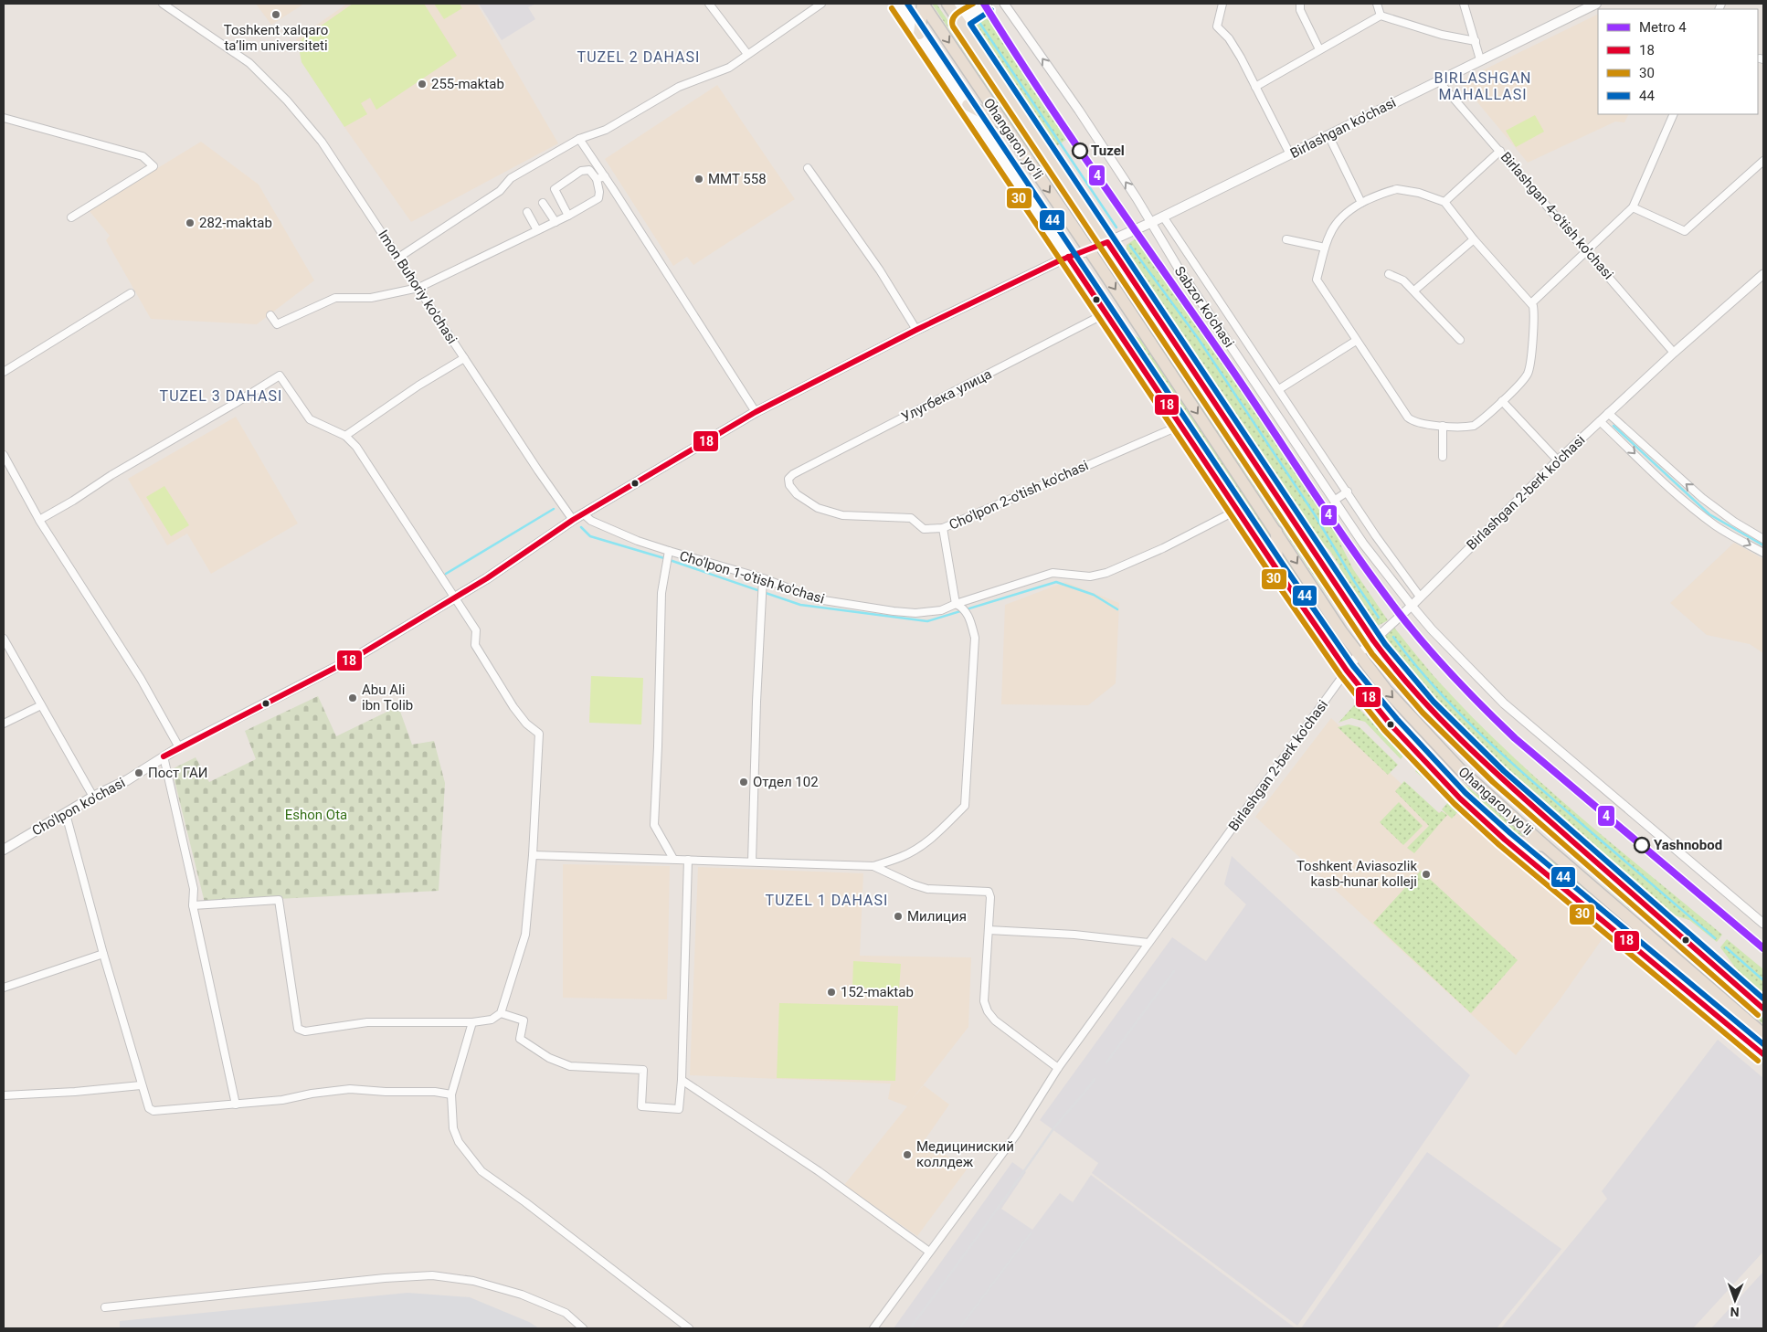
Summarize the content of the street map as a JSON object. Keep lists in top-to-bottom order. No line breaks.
{"streets":{"highway":["Ohangaron yoʻli"],"main road":["Birlashgan ko'chasi","Cho'lpon ko'chasi"],"street":["Birlashgan 4-o'tish ko'chasi","Imon Buhoriy ko'chasi","Sabzor ko'chasi","Улугбека улица","Birlashgan 2-berk ko'chasi","Cho'lpon 2-o'tish ko'chasi","Cho'lpon 1-o'tish ko'chasi"]},"crossings":[["Birlashgan ko'chasi","Ohangaron yoʻli"],["Birlashgan ko'chasi","Birlashgan 4-o'tish ko'chasi"],["Birlashgan ko'chasi","Sabzor ko'chasi"],["Birlashgan ko'chasi","Cho'lpon ko'chasi"],["Ohangaron yoʻli","Улугбека улица"],["Ohangaron yoʻli","Birlashgan 2-berk ko'chasi"],["Ohangaron yoʻli","Cho'lpon 2-o'tish ko'chasi"],["Ohangaron yoʻli","Cho'lpon 1-o'tish ko'chasi"],["Ohangaron yoʻli","Cho'lpon ko'chasi"],["Birlashgan 4-o'tish ko'chasi","Birlashgan 2-berk ko'chasi"],["Imon Buhoriy ko'chasi","Cho'lpon ko'chasi"],["Sabzor ko'chasi","Birlashgan 2-berk ko'chasi"],["Улугбека улица","Cho'lpon 2-o'tish ko'chasi"],["Cho'lpon 1-o'tish ko'chasi","Cho'lpon ko'chasi"]],"districts":["TUZEL 2 DAHASI","BIRLASHGAN MAHALLASI","TUZEL 3 DAHASI","TUZEL 1 DAHASI"],"parks":["Eshon Ota"],"places":["Toshkent xalqaro ta’lim universiteti","255-maktab","Tuzel","MMT 558","282-maktab","Abu Ali ibn Tolib","Пост ГАИ","Отдел 102","Yashnobod","Toshkent Aviasozlik kasb-hunar kolleji","Милиция","152-maktab","Медициниский коллдеж"],"lines":["metro line 4","transit line 30","transit line 44","transit line 18"],"legend":["Metro 4","18","30","44"],"north":"bottom"}
